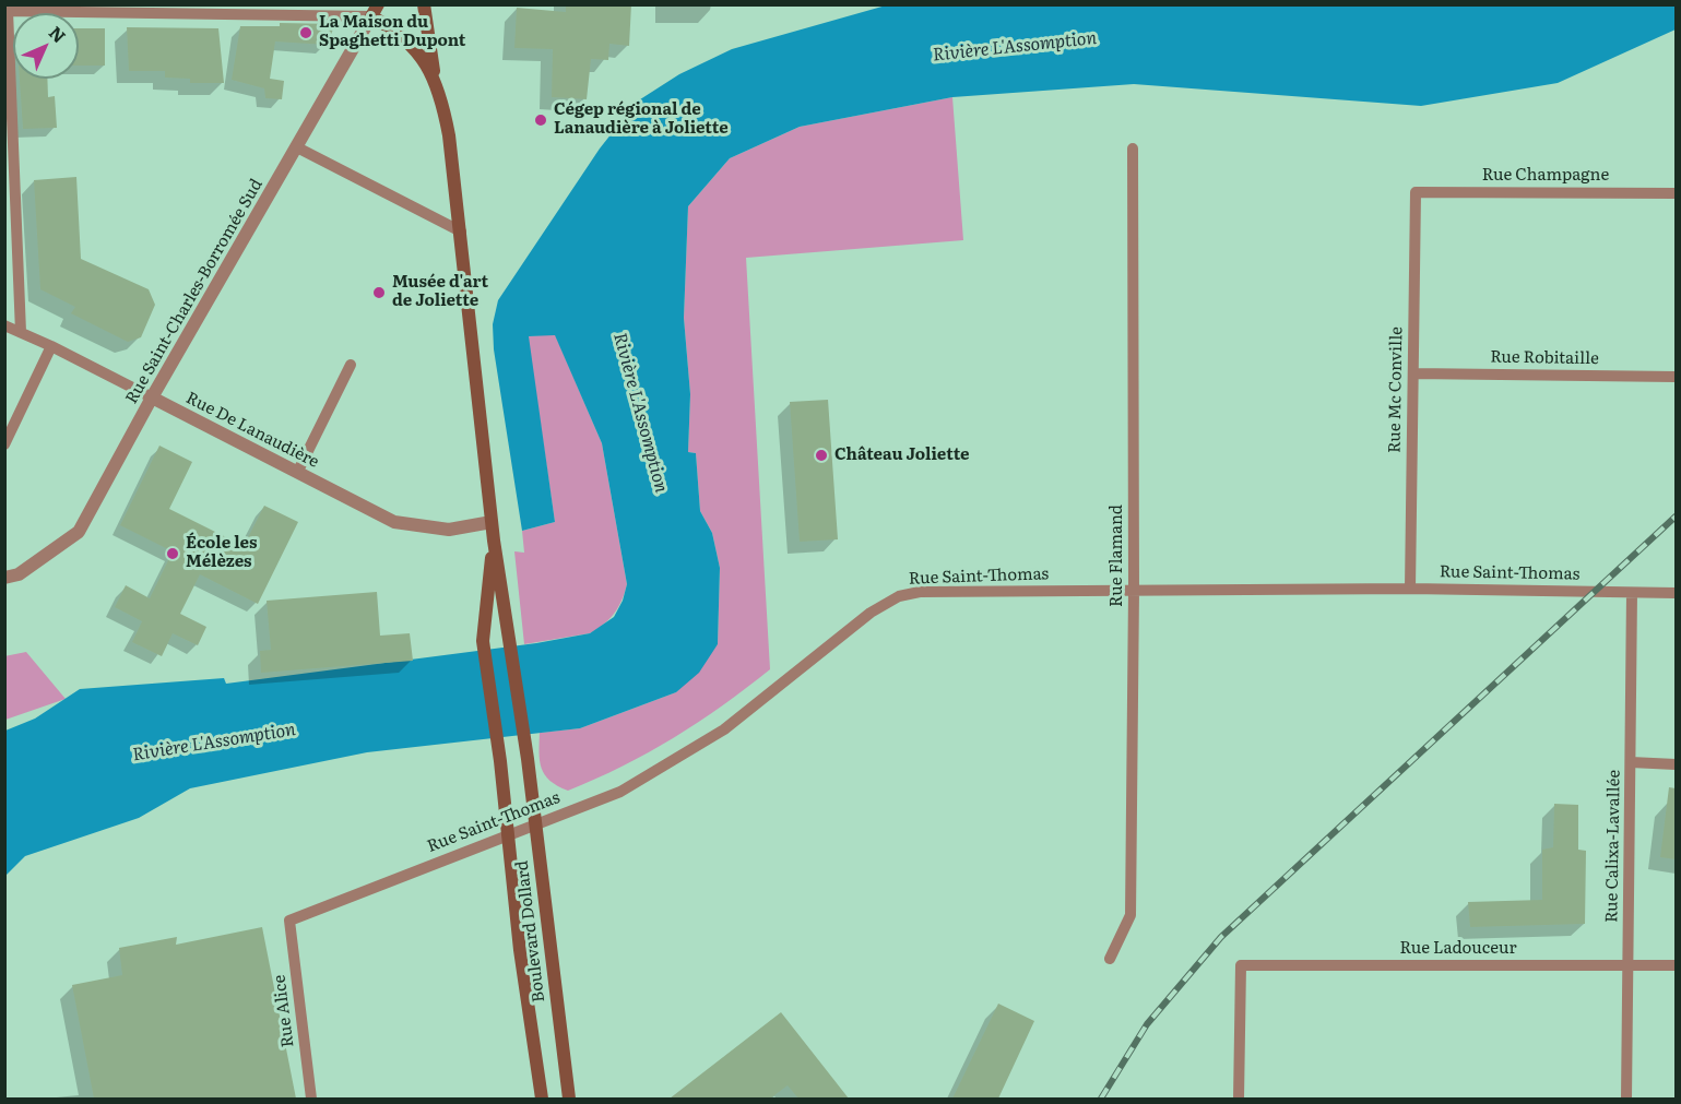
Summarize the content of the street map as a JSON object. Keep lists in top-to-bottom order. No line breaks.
{"streets":{"main road":["Boulevard Dollard"],"street":["Rue Champagne","Rue Saint-Charles-Borromée Sud","Rue Robitaille","Rue Mc Conville","Rue De Lanaudière","Rue Flamand","Rue Saint-Thomas","Rue Calixa-Lavallée","Rue Ladouceur","Rue Alice"]},"crossings":[["Rue Champagne","Rue Mc Conville"],["Rue Saint-Charles-Borromée Sud","Rue De Lanaudière"],["Rue Robitaille","Rue Mc Conville"],["Rue Mc Conville","Rue Saint-Thomas"],["Rue Flamand","Rue Saint-Thomas"],["Rue Saint-Thomas","Rue Calixa-Lavallée"],["Rue Saint-Thomas","Boulevard Dollard"],["Rue Saint-Thomas","Rue Alice"],["Rue Calixa-Lavallée","Rue Ladouceur"]],"water":["Rivière L'Assomption"],"places":["La Maison du Spaghetti Dupont","Cégep régional de Lanaudière à Joliette","Musée d'art de Joliette","Château Joliette","École les Mélèzes"],"north":"top right"}
